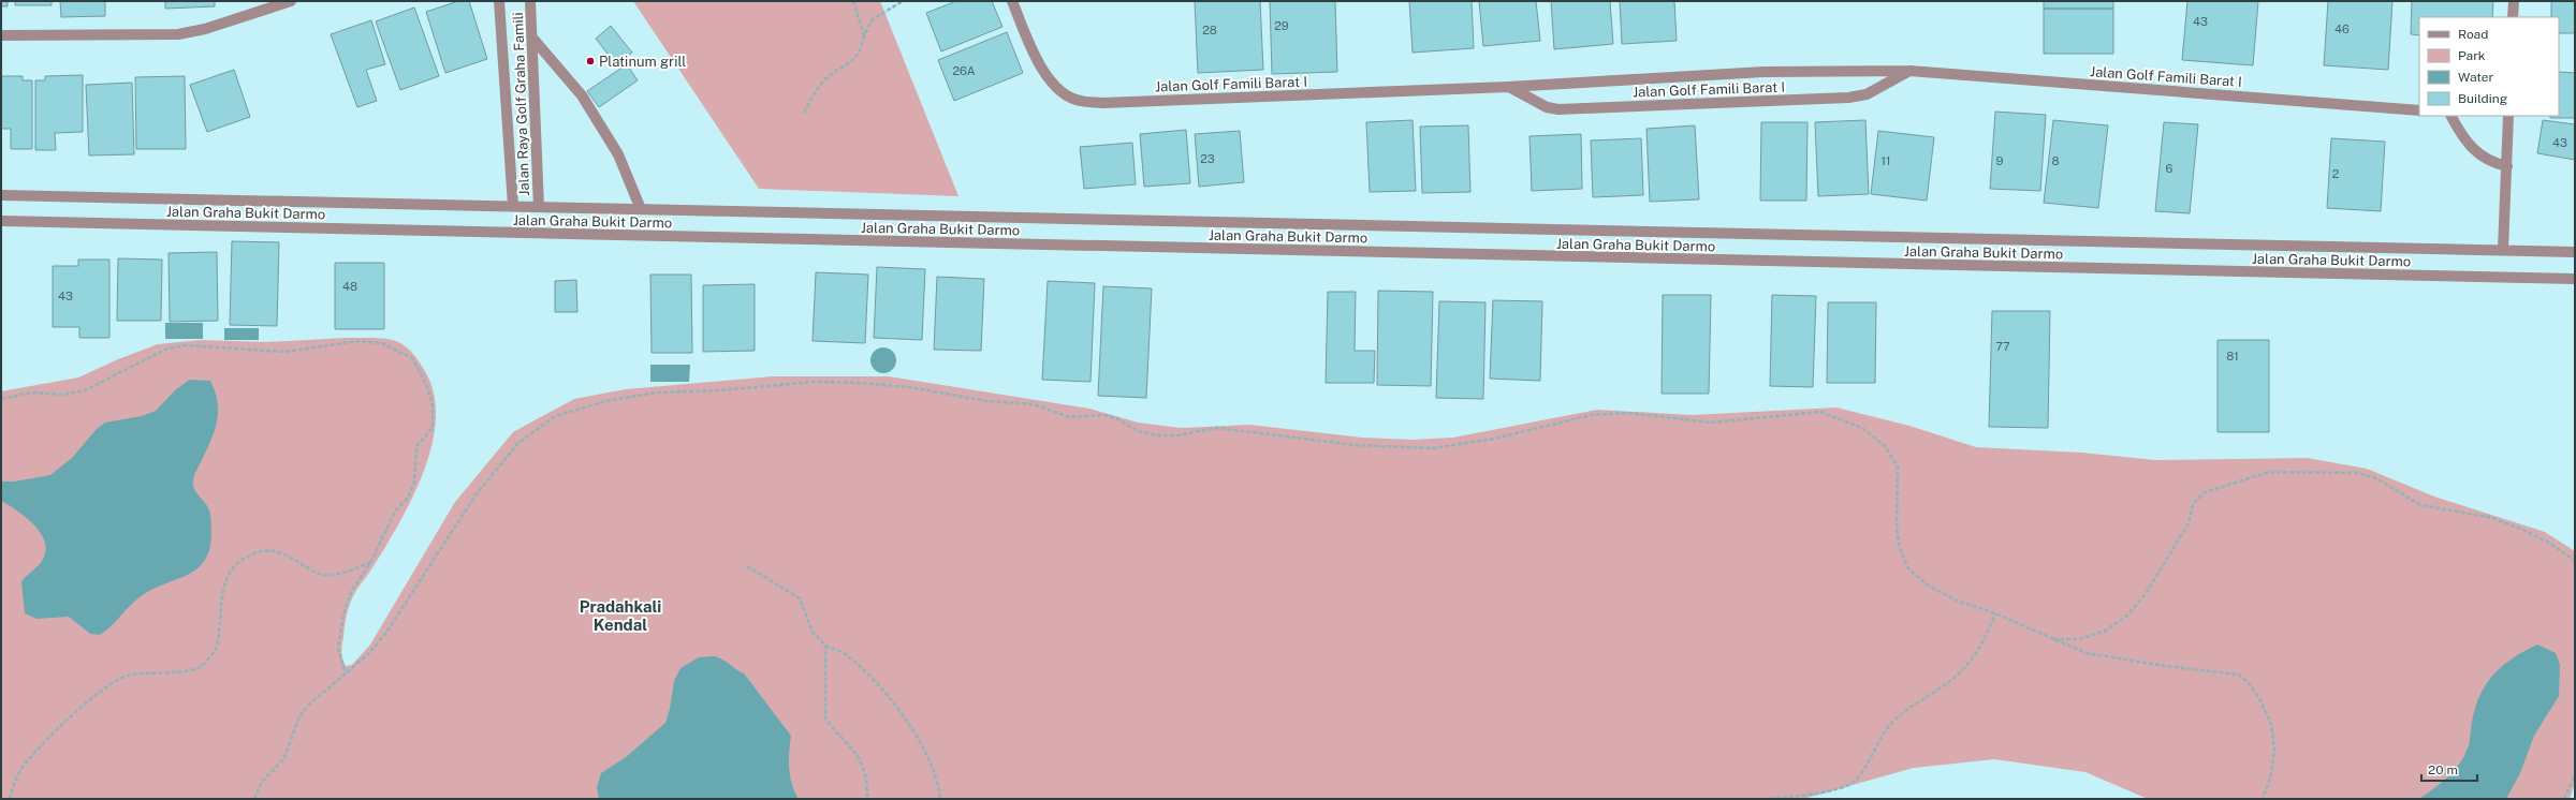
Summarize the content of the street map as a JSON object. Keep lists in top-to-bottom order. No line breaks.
{"streets":{"street":["Jalan Golf Famili Barat I","Jalan Raya Golf Graha Famili","Jalan Graha Bukit Darmo"]},"crossings":[["Jalan Raya Golf Graha Famili","Jalan Graha Bukit Darmo"]],"districts":["Pradahkali Kendal"],"places":["Platinum grill"],"house_numbers":["43","29","46","28","26A","43","23","11","9","8","6","2","48","43","77","81"],"legend":["Road","Park","Water","Building"],"scale_bar":"20 m"}
